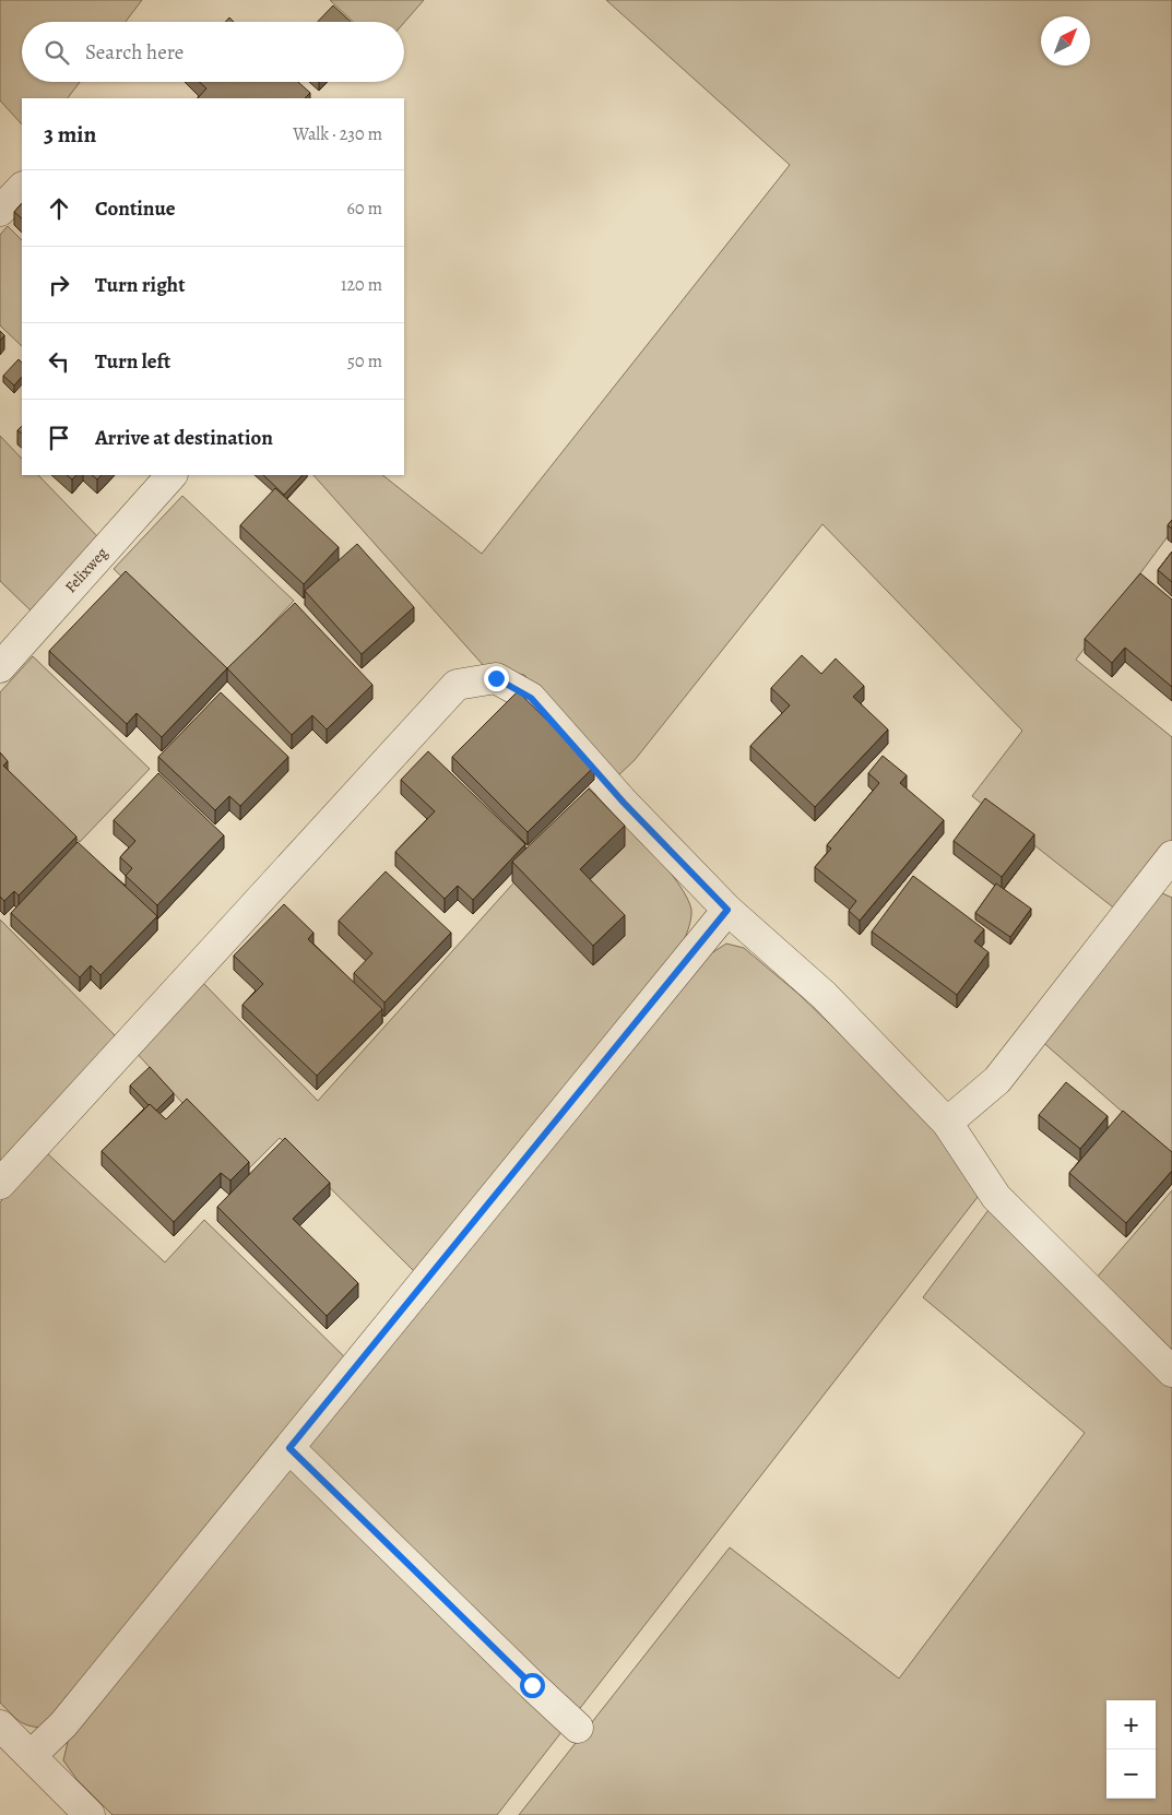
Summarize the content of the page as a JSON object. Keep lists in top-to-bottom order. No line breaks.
{"streets":{"street":["Felixweg"]},"north":"top right","page":{"search":"Search here","heading":["3 min","Walk · 230 m"],"list":[["Continue","60 m"],["Turn right","120 m"],["Turn left","50 m"],"Arrive at destination"],"map_buttons":["+","−"]}}
